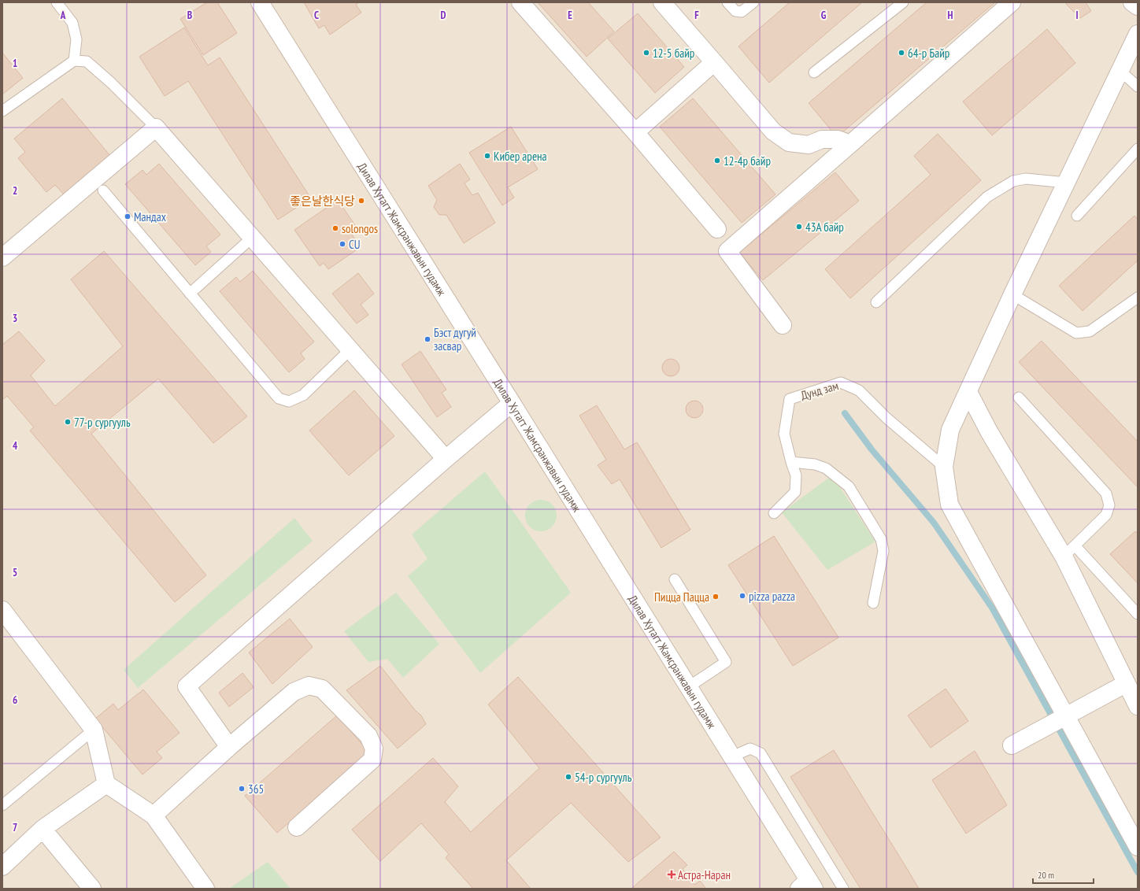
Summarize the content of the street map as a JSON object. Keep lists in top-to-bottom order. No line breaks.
{"streets":{"street":["Дилав Хутагт Жамсранжавын гудамж"],"lane":["Дунд зам"]},"places":{"other":["12-5 байр","64-р Байр","Кибер арена","12-4р байр","좋은날한식당","Мандах","43А байр","solongos","CU","Бэст дугуй засвар","77-р сургууль","pizza pazza","Пицца Пацца","54-р сургууль","365"],"health":["Астра-Наран"]},"scale_bar":"20 m","grid":{"columns":["A","B","C","D","E","F","G","H","I"],"rows":["1","2","3","4","5","6","7"]}}
